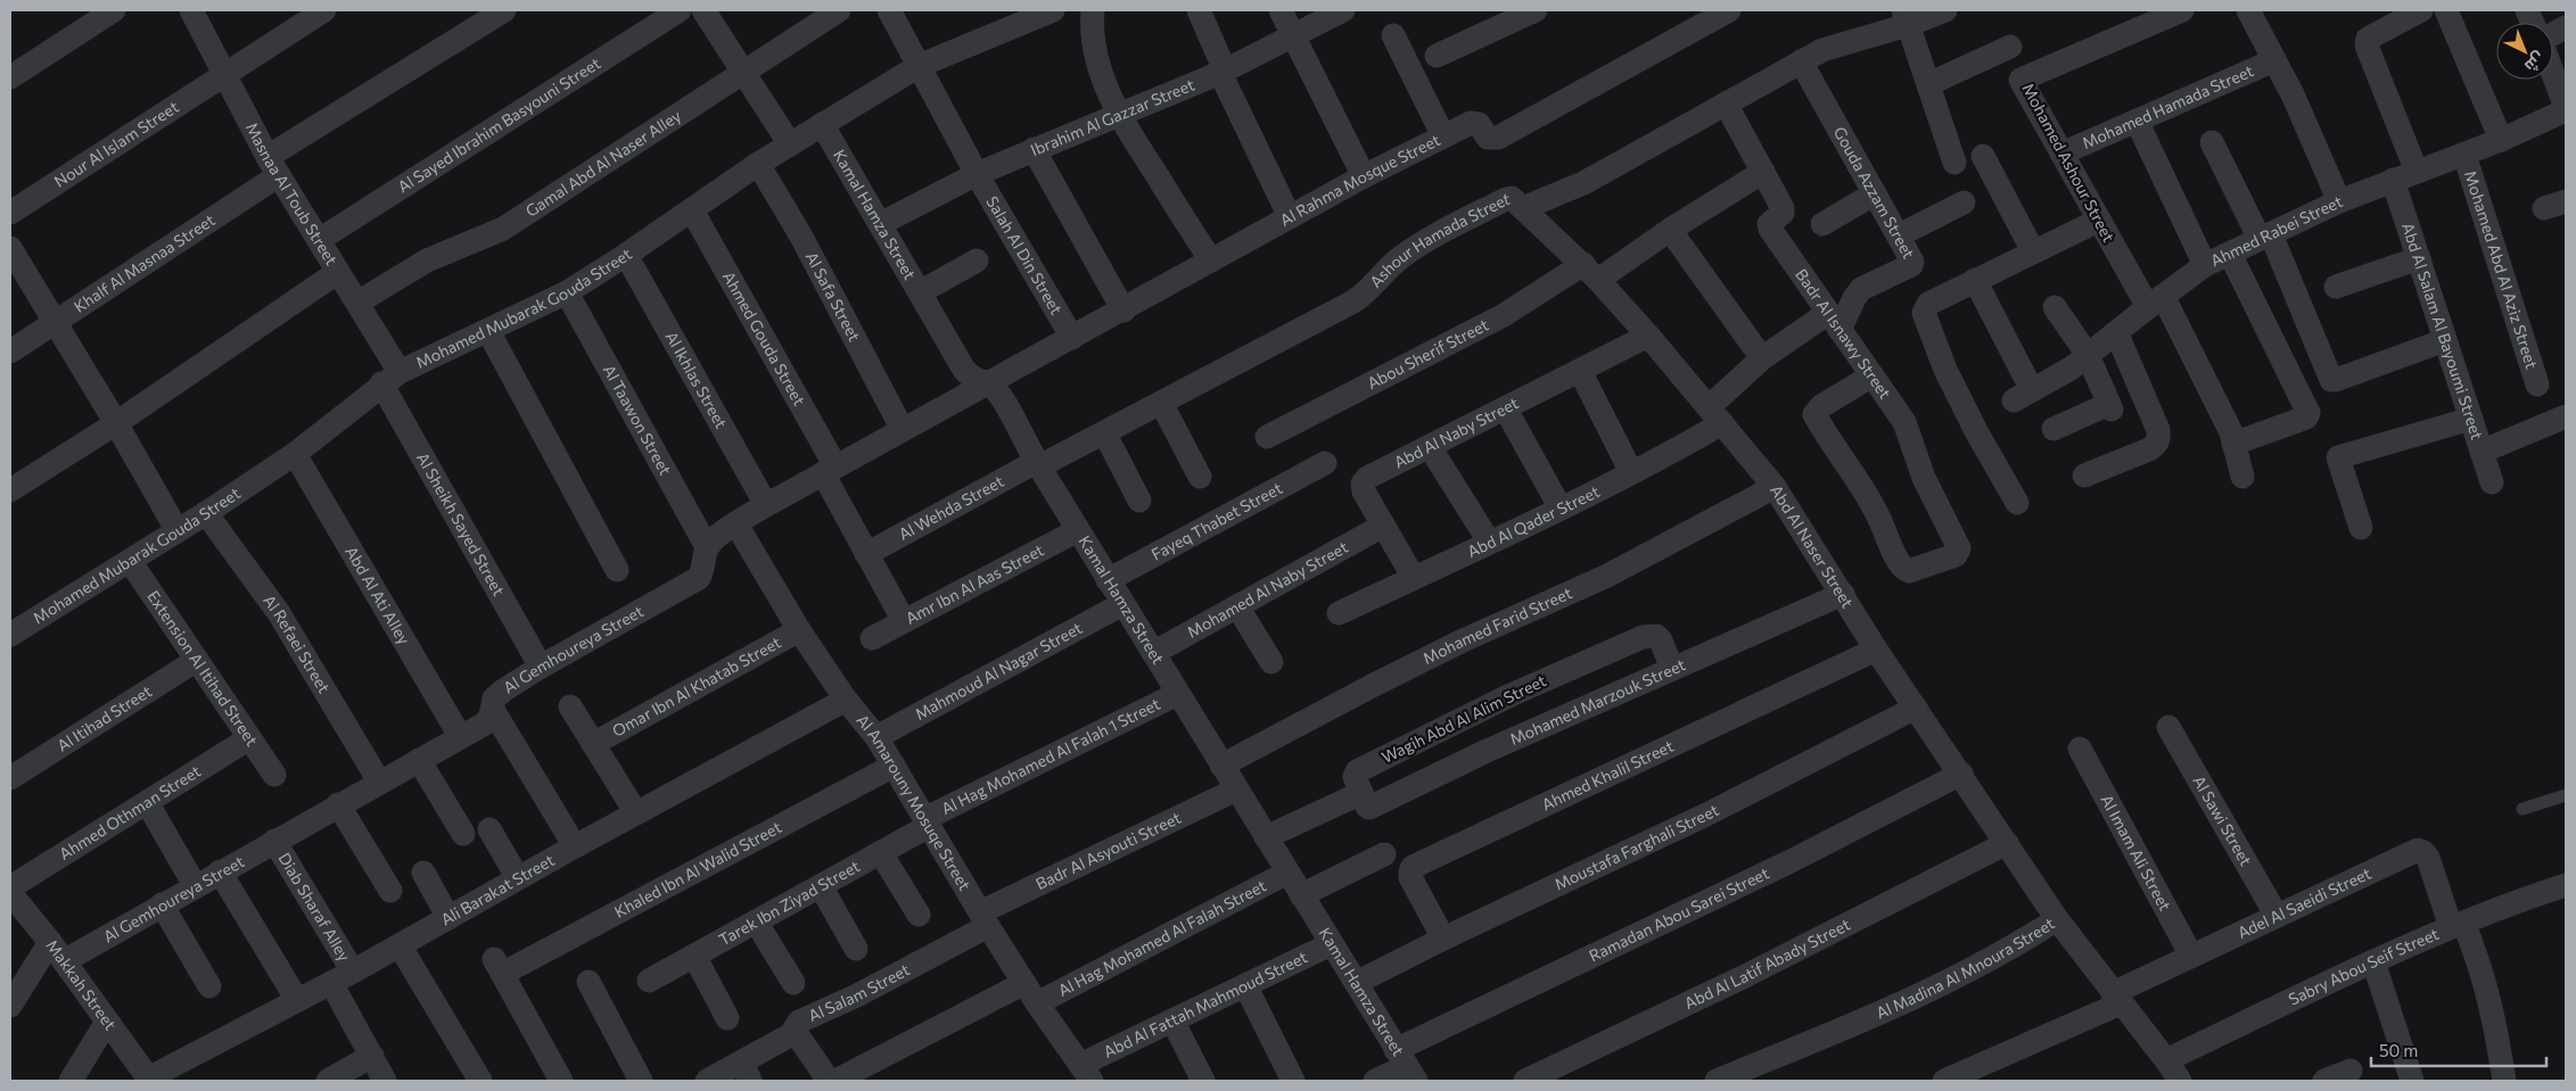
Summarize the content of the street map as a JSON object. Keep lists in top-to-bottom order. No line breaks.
{"streets":{"street":["Mohamed Hamada Street","Ibrahim Al Gazzar Street","Al Sayed Ibrahim Basyouni Street","Nour Al Islam Street","Mohamed Ashour Street","Gamal Abd Al Naser Alley","Al Rahma Mosque Street","Gouda Azzam Street","Masnaa Al Toub Street","Kamal Hamza Street","Ahmed Rabei Street","Ashour Hamada Street","Salah Al Din Street","Khalf Al Masnaa Street","Mohamed Abd Al Aziz Street","Al Safa Street","Mohamed Mubarak Gouda Street","Abd Al Salam Al Bayoumi Street","Badr Al Isnawy Street","Ahmed Gouda Street","Abou Sherif Street","Al Ikhlas Street","Al Taawon Street","Abd Al Naby Street","Al Wehda Street","Fayeq Thabet Street","Abd Al Qader Street","Al Sheikh Sayed Street","Abd Al Naser Street","Amr Ibn Al Aas Street","Mohamed Al Naby Street","Abd Al Ati Alley","Mohamed Farid Street","Al Refaei Street","Al Gemhoureya Street","Extension Al Itihad Street","Mahmoud Al Nagar Street","Omar Ibn Al Khatab Street","Mohamed Marzouk Street","Al Itihad Street","Wagih Abd Al Alim Street","Al Hag Mohamed Al Falah 1 Street","Ahmed Khalil Street","Al Amarouny Mosuqe Street","Ahmed Othman Street","Al Sawi Street","Moustafa Farghali Street","Badr Al Asyouti Street","Al Imam Ali Street","Khaled Ibn Al Walid Street","Ali Barakat Street","Adel Al Saeidi Street","Tarek Ibn Ziyad Street","Diab Sharaf Alley","Ramadan Abou Sarei Street","Al Hag Mohamed Al Falah Street","Abd Al Latif Abady Street","Sabry Abou Seif Street","Al Madina Al Mnoura Street","Makkah Street","Al Salam Street","Abd Al Fattah Mahmoud Street"]},"crossings":[["Mohamed Hamada Street","Mohamed Ashour Street"],["Ibrahim Al Gazzar Street","Kamal Hamza Street"],["Ibrahim Al Gazzar Street","Salah Al Din Street"],["Al Sayed Ibrahim Basyouni Street","Masnaa Al Toub Street"],["Nour Al Islam Street","Masnaa Al Toub Street"],["Mohamed Ashour Street","Ahmed Rabei Street"],["Gamal Abd Al Naser Alley","Masnaa Al Toub Street"],["Al Rahma Mosque Street","Kamal Hamza Street"],["Al Rahma Mosque Street","Salah Al Din Street"],["Gouda Azzam Street","Ashour Hamada Street"],["Gouda Azzam Street","Badr Al Isnawy Street"],["Gouda Azzam Street","Abd Al Qader Street"],["Masnaa Al Toub Street","Khalf Al Masnaa Street"],["Masnaa Al Toub Street","Mohamed Mubarak Gouda Street"],["Masnaa Al Toub Street","Al Sheikh Sayed Street"],["Kamal Hamza Street","Ashour Hamada Street"],["Kamal Hamza Street","Mohamed Mubarak Gouda Street"],["Kamal Hamza Street","Al Wehda Street"],["Kamal Hamza Street","Fayeq Thabet Street"],["Kamal Hamza Street","Amr Ibn Al Aas Street"],["Kamal Hamza Street","Mohamed Al Naby Street"],["Kamal Hamza Street","Mohamed Farid Street"],["Kamal Hamza Street","Mahmoud Al Nagar Street"],["Kamal Hamza Street","Al Hag Mohamed Al Falah 1 Street"],["Kamal Hamza Street","Moustafa Farghali Street"],["Kamal Hamza Street","Badr Al Asyouti Street"],["Kamal Hamza Street","Ramadan Abou Sarei Street"],["Kamal Hamza Street","Al Hag Mohamed Al Falah Street"],["Kamal Hamza Street","Abd Al Fattah Mahmoud Street"],["Ahmed Rabei Street","Mohamed Abd Al Aziz Street"],["Ahmed Rabei Street","Abd Al Salam Al Bayoumi Street"],["Ashour Hamada Street","Badr Al Isnawy Street"],["Ashour Hamada Street","Al Wehda Street"],["Ashour Hamada Street","Abd Al Naser Street"],["Salah Al Din Street","Mohamed Mubarak Gouda Street"],["Al Safa Street","Mohamed Mubarak Gouda Street"],["Mohamed Mubarak Gouda Street","Ahmed Gouda Street"],["Mohamed Mubarak Gouda Street","Al Ikhlas Street"],["Mohamed Mubarak Gouda Street","Al Taawon Street"],["Mohamed Mubarak Gouda Street","Al Sheikh Sayed Street"],["Mohamed Mubarak Gouda Street","Abd Al Ati Alley"],["Mohamed Mubarak Gouda Street","Al Refaei Street"],["Mohamed Mubarak Gouda Street","Extension Al Itihad Street"],["Badr Al Isnawy Street","Abou Sherif Street"],["Badr Al Isnawy Street","Abd Al Qader Street"],["Ahmed Gouda Street","Al Wehda Street"],["Ahmed Gouda Street","Amr Ibn Al Aas Street"],["Abou Sherif Street","Abd Al Naser Street"],["Al Taawon Street","Al Gemhoureya Street"],["Abd Al Naby Street","Abd Al Qader Street"],["Abd Al Naby Street","Abd Al Naser Street"],["Abd Al Naby Street","Mohamed Al Naby Street"],["Abd Al Qader Street","Abd Al Naser Street"],["Al Sheikh Sayed Street","Al Gemhoureya Street"],["Abd Al Naser Street","Mohamed Farid Street"],["Abd Al Naser Street","Mohamed Marzouk Street"],["Abd Al Naser Street","Ahmed Khalil Street"],["Abd Al Naser Street","Moustafa Farghali Street"],["Abd Al Naser Street","Ramadan Abou Sarei Street"],["Abd Al Naser Street","Abd Al Latif Abady Street"],["Abd Al Naser Street","Al Madina Al Mnoura Street"],["Abd Al Ati Alley","Al Gemhoureya Street"],["Al Refaei Street","Al Gemhoureya Street"],["Al Gemhoureya Street","Diab Sharaf Alley"],["Al Gemhoureya Street","Makkah Street"],["Extension Al Itihad Street","Al Itihad Street"],["Extension Al Itihad Street","Ahmed Othman Street"],["Mahmoud Al Nagar Street","Al Amarouny Mosuqe Street"],["Omar Ibn Al Khatab Street","Al Amarouny Mosuqe Street"],["Mohamed Marzouk Street","Wagih Abd Al Alim Street"],["Al Hag Mohamed Al Falah 1 Street","Al Amarouny Mosuqe Street"],["Al Hag Mohamed Al Falah 1 Street","Tarek Ibn Ziyad Street"],["Ahmed Khalil Street","Moustafa Farghali Street"],["Al Amarouny Mosuqe Street","Badr Al Asyouti Street"],["Al Amarouny Mosuqe Street","Khaled Ibn Al Walid Street"],["Al Amarouny Mosuqe Street","Ali Barakat Street"],["Al Amarouny Mosuqe Street","Tarek Ibn Ziyad Street"],["Al Amarouny Mosuqe Street","Al Hag Mohamed Al Falah Street"],["Al Amarouny Mosuqe Street","Al Salam Street"],["Al Amarouny Mosuqe Street","Abd Al Fattah Mahmoud Street"],["Al Sawi Street","Adel Al Saeidi Street"],["Badr Al Asyouti Street","Al Salam Street"],["Al Imam Ali Street","Adel Al Saeidi Street"],["Ali Barakat Street","Diab Sharaf Alley"],["Ali Barakat Street","Makkah Street"],["Adel Al Saeidi Street","Sabry Abou Seif Street"],["Adel Al Saeidi Street","Al Madina Al Mnoura Street"],["Sabry Abou Seif Street","Al Madina Al Mnoura Street"]],"scale_bar":"50 m","north":"bottom right"}
